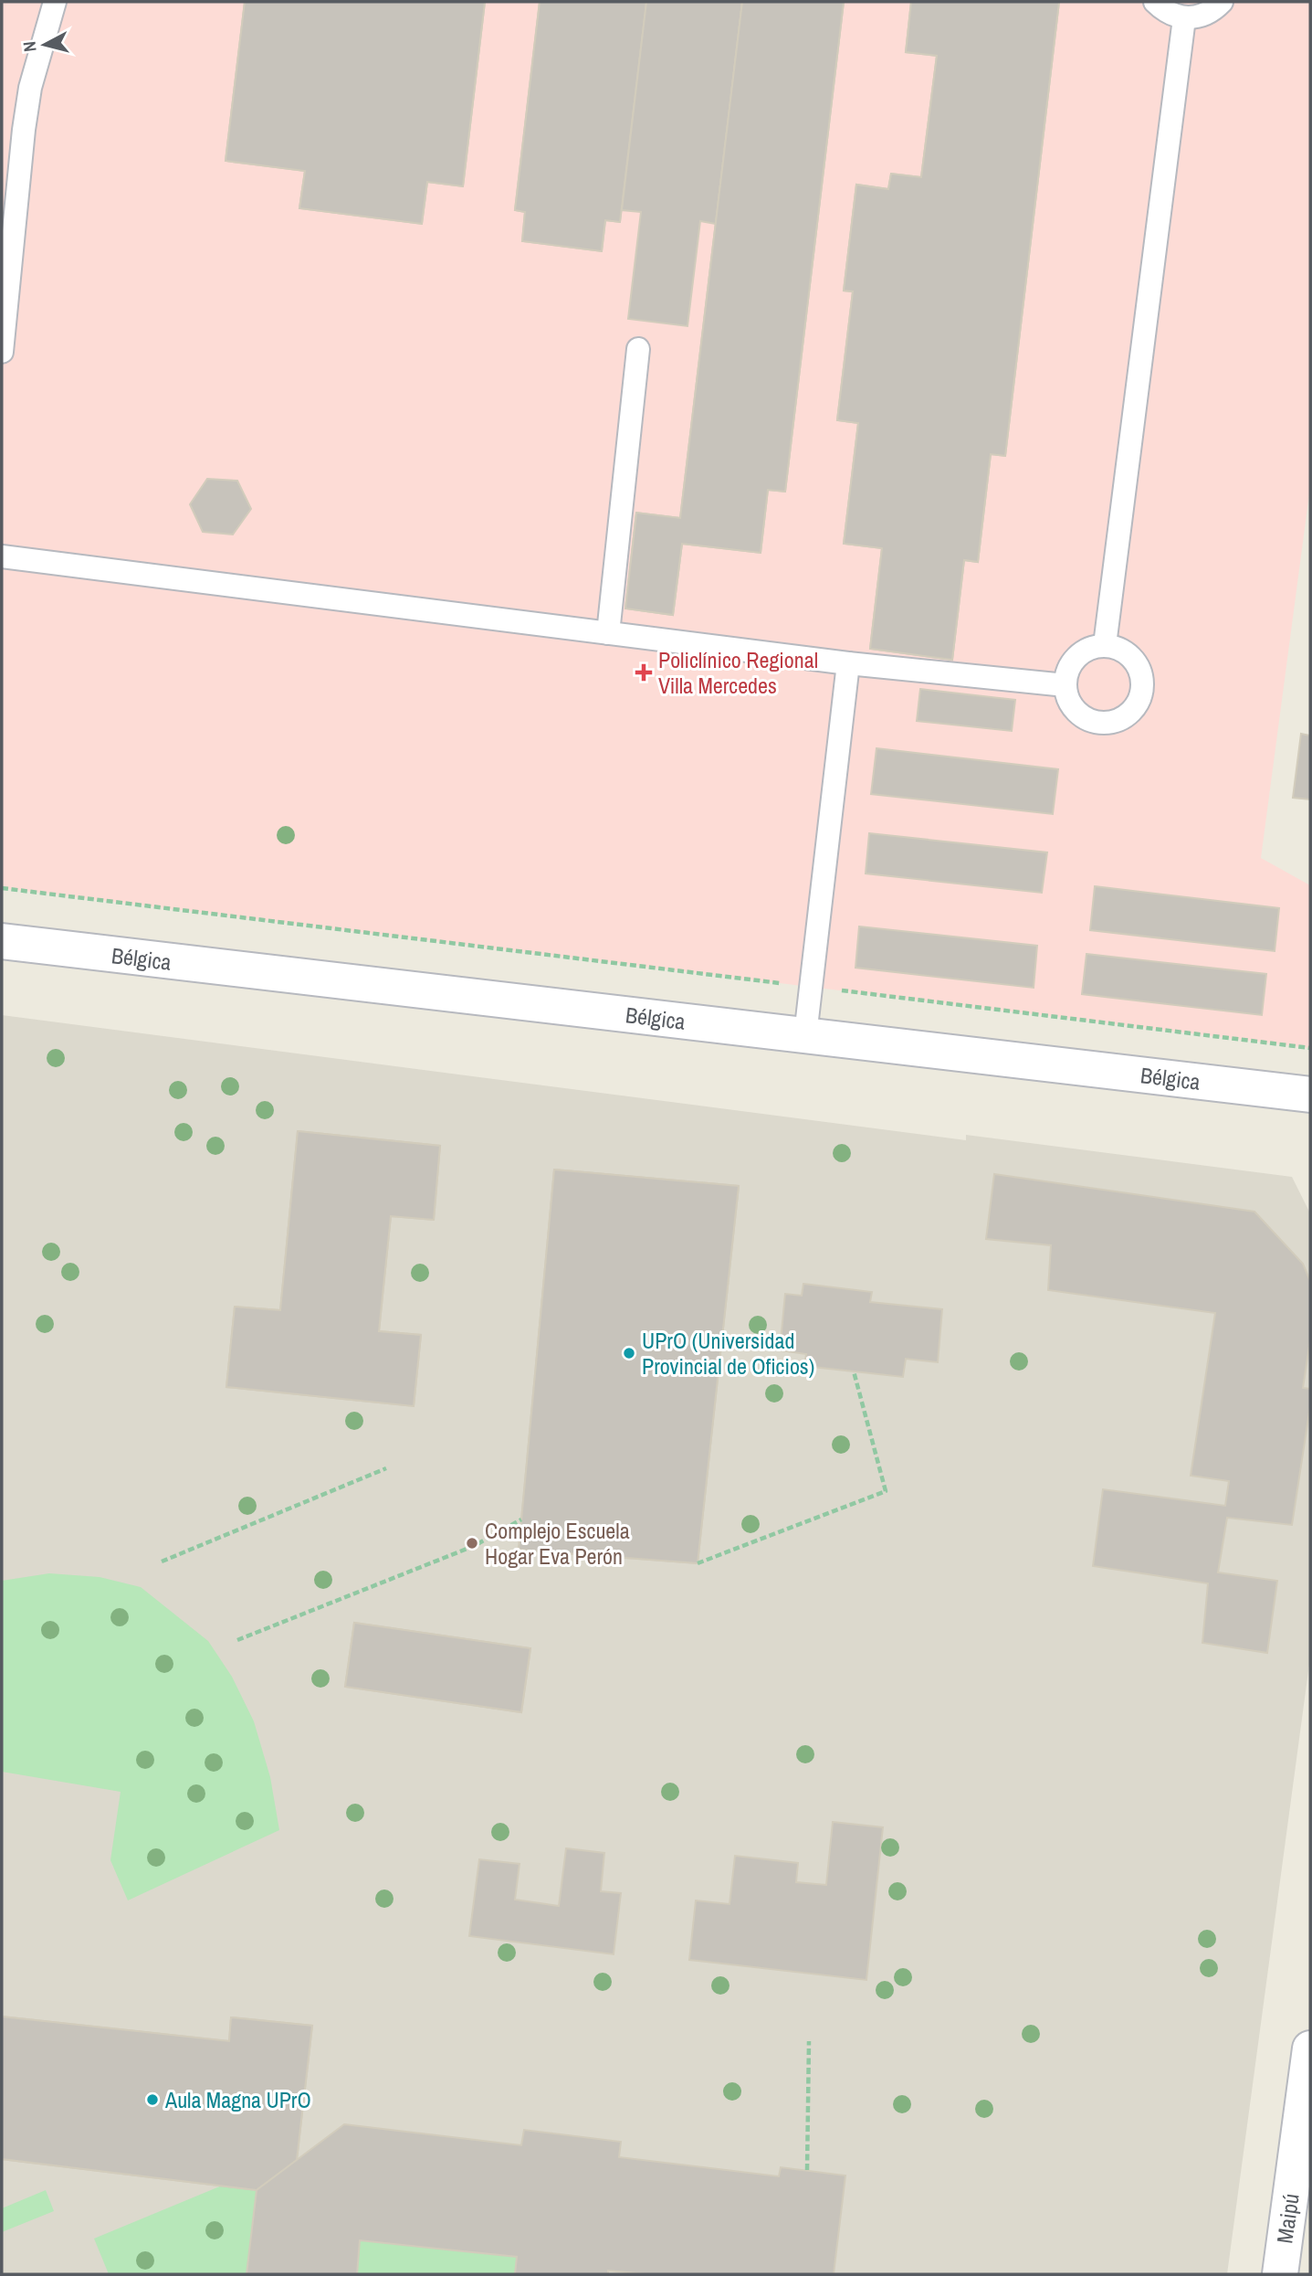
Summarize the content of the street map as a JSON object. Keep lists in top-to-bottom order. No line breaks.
{"streets":{"street":["Bélgica","Maipú"]},"places":{"health":["Policlínico Regional Villa Mercedes"],"other":["UPrO (Universidad Provincial de Oficios)","Complejo Escuela Hogar Eva Perón","Aula Magna UPrO"]},"north":"left"}
